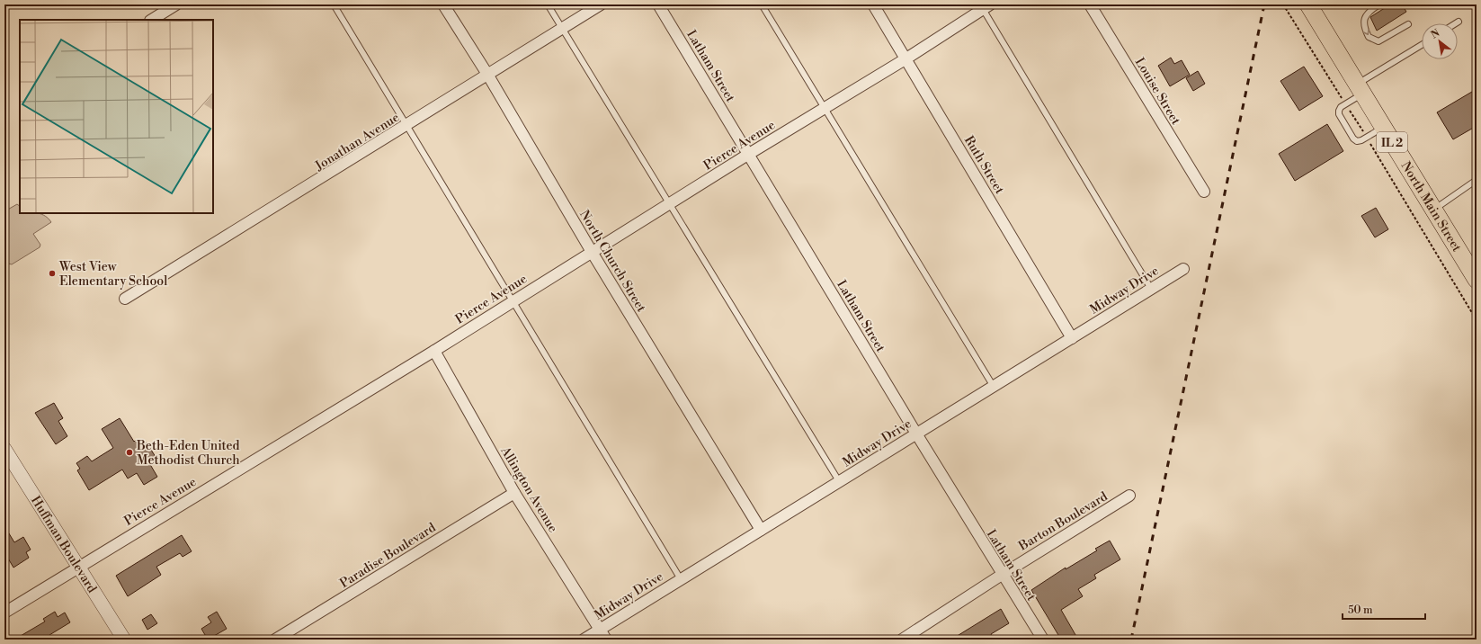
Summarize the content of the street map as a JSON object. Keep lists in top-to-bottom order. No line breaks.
{"streets":{"main road":["IL 2","North Main Street"],"street":["Latham Street","Louise Street","Jonathan Avenue","Pierce Avenue","Ruth Street","North Church Street","Midway Drive","Allington Avenue","Barton Boulevard","Huffman Boulevard","Paradise Boulevard"]},"crossings":[["Latham Street","Pierce Avenue"],["Latham Street","Midway Drive"],["Latham Street","Barton Boulevard"],["Jonathan Avenue","North Church Street"],["Pierce Avenue","Ruth Street"],["Pierce Avenue","North Church Street"],["Pierce Avenue","Allington Avenue"],["Pierce Avenue","Huffman Boulevard"],["Ruth Street","Midway Drive"],["North Church Street","Midway Drive"],["Midway Drive","Allington Avenue"],["Allington Avenue","Paradise Boulevard"]],"places":["West View Elementary School","Beth-Eden United Methodist Church"],"scale_bar":"50 m","north":"top left"}
